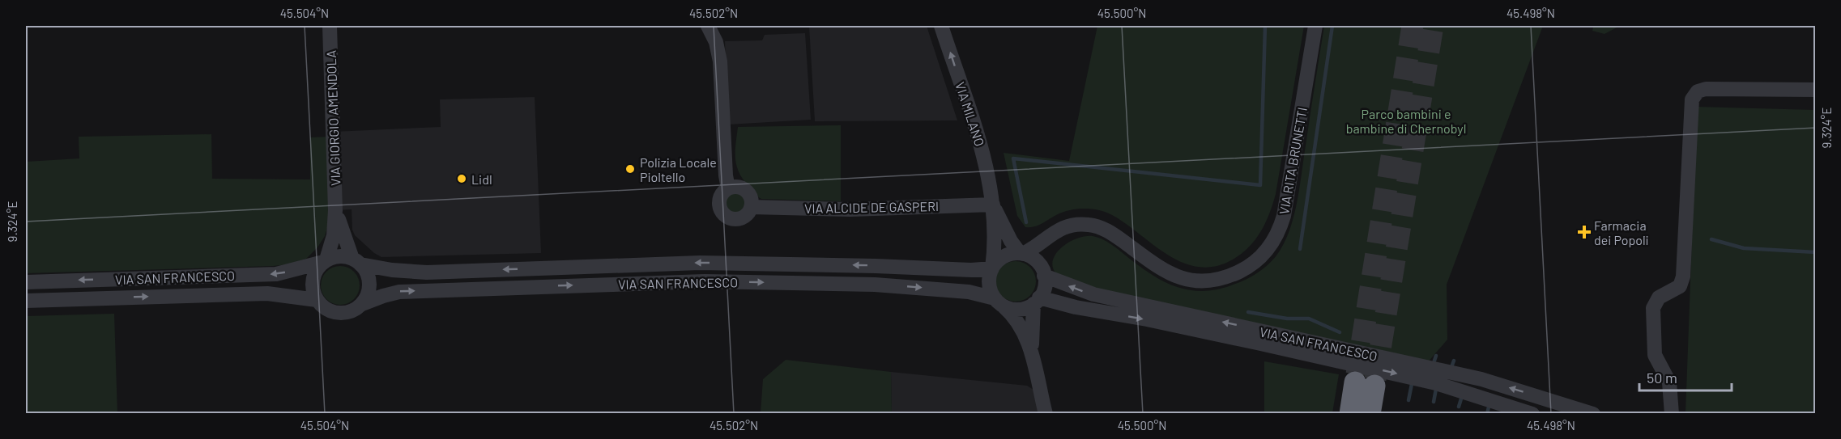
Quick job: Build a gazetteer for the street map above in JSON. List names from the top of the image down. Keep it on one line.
{"streets":{"street":["VIA MILANO","VIA GIORGIO AMENDOLA","VIA RITA BRUNETTI","VIA ALCIDE DE GASPERI","VIA SAN FRANCESCO"]},"crossings":[["VIA MILANO","VIA RITA BRUNETTI"],["VIA MILANO","VIA ALCIDE DE GASPERI"],["VIA MILANO","VIA SAN FRANCESCO"],["VIA GIORGIO AMENDOLA","VIA SAN FRANCESCO"],["VIA RITA BRUNETTI","VIA SAN FRANCESCO"]],"one_way":["VIA MILANO"],"parks":["Parco bambini e bambine di Chernobyl"],"places":{"other":["Polizia Locale Pioltello","Lidl"],"health":["Farmacia dei Popoli"]},"scale_bar":"50 m","coordinates":["45.504°N","45.502°N","45.500°N","45.498°N","9.324°E"]}
